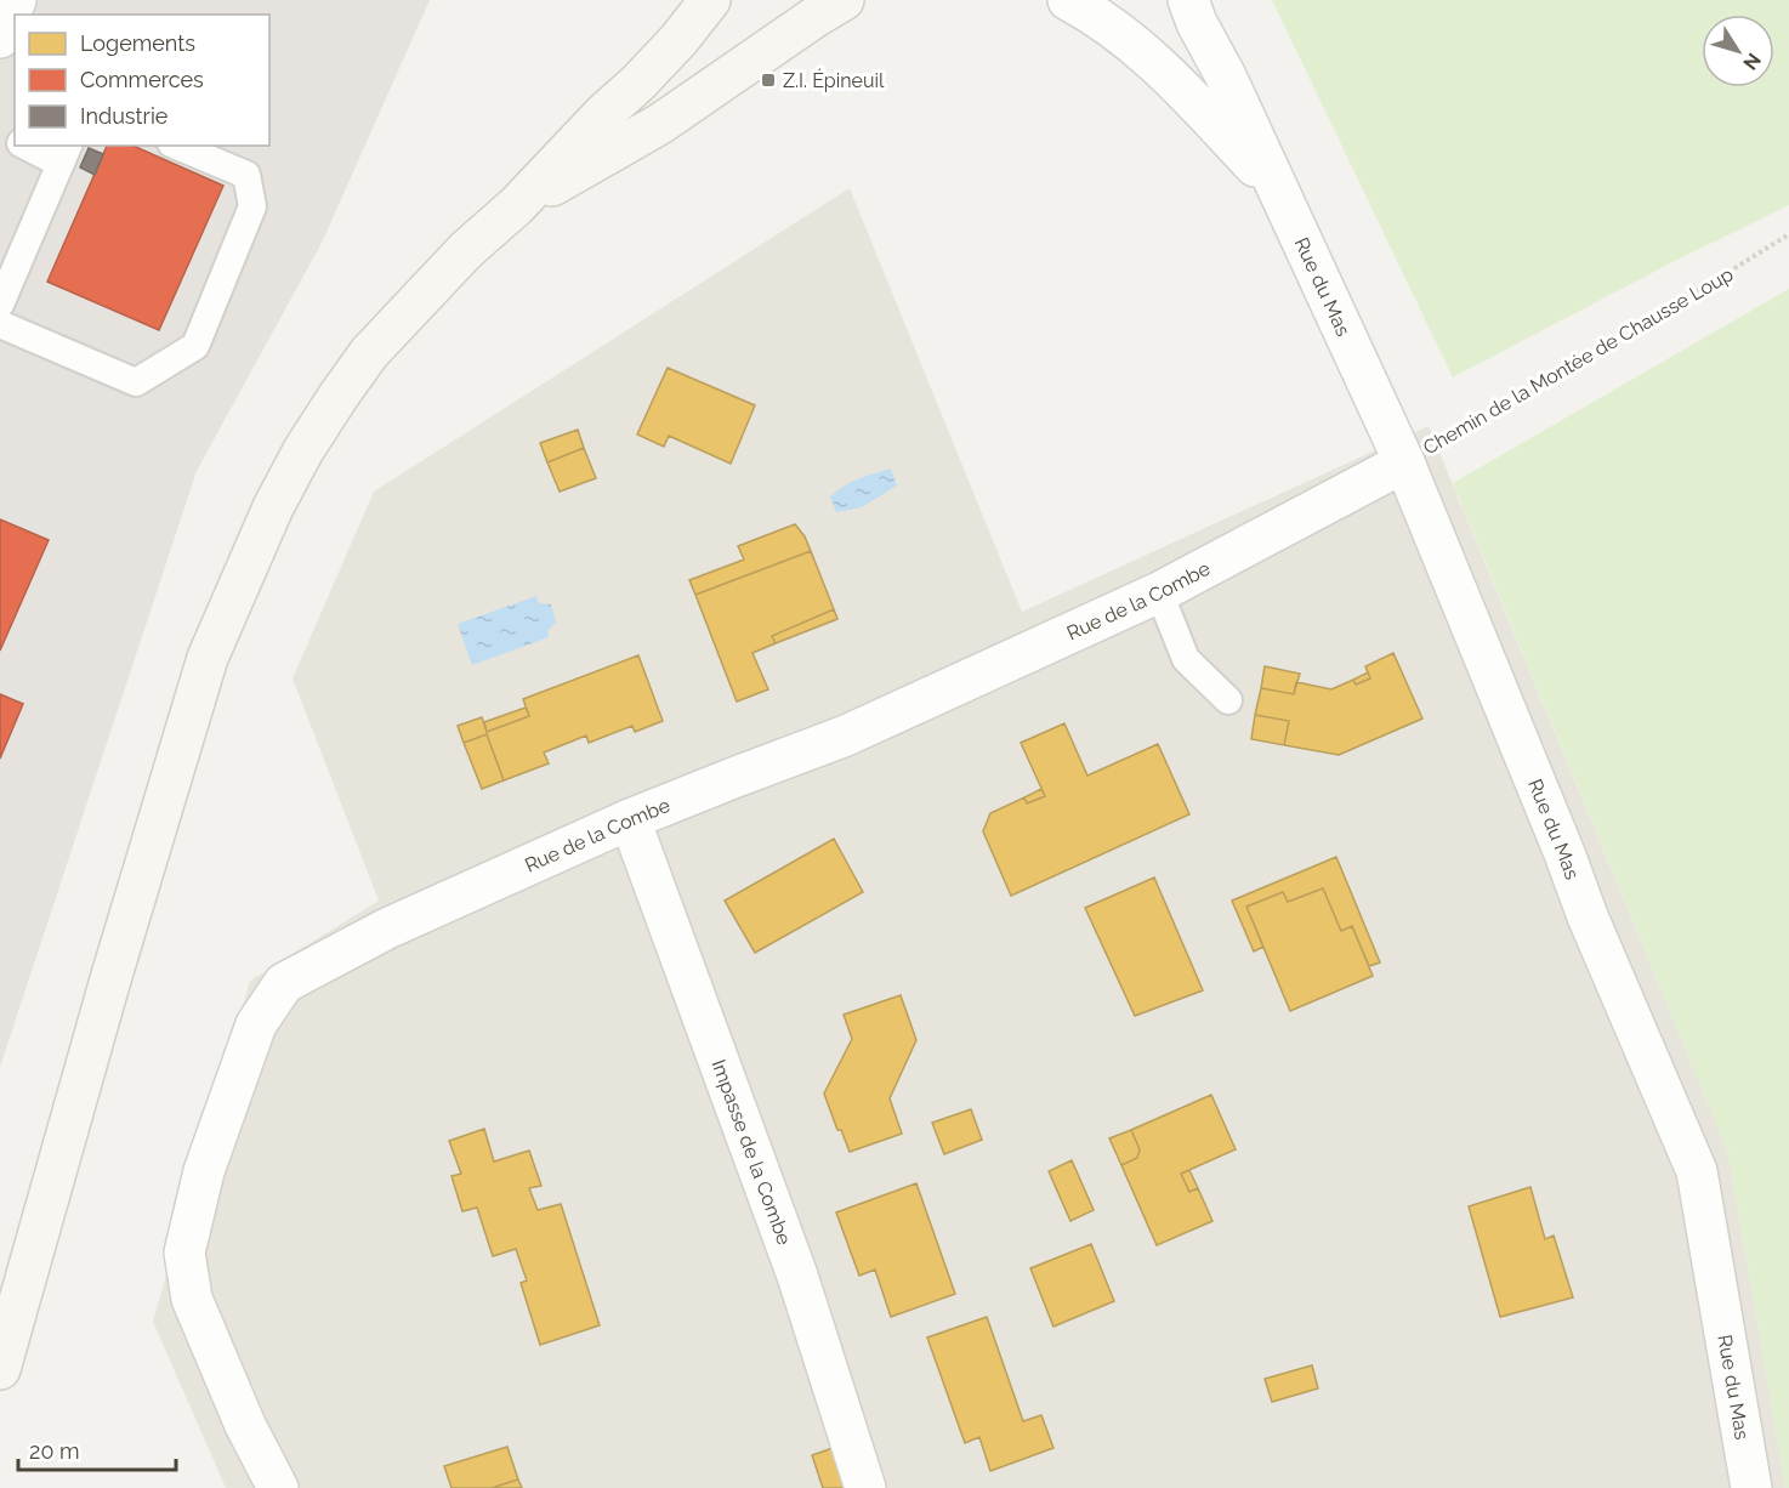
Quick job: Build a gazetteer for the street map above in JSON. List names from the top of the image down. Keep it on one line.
{"streets":{"street":["Rue du Mas","Rue de la Combe","Impasse de la Combe"],"path":["Chemin de la Montée de Chausse Loup"]},"crossings":[["Rue du Mas","Chemin de la Montée de Chausse Loup"],["Rue du Mas","Rue de la Combe"],["Chemin de la Montée de Chausse Loup","Rue de la Combe"],["Rue de la Combe","Impasse de la Combe"]],"places":{"transit":["Z.I. Épineuil"]},"legend":["Logements","Commerces","Industrie"],"scale_bar":"20 m","north":"bottom right"}
